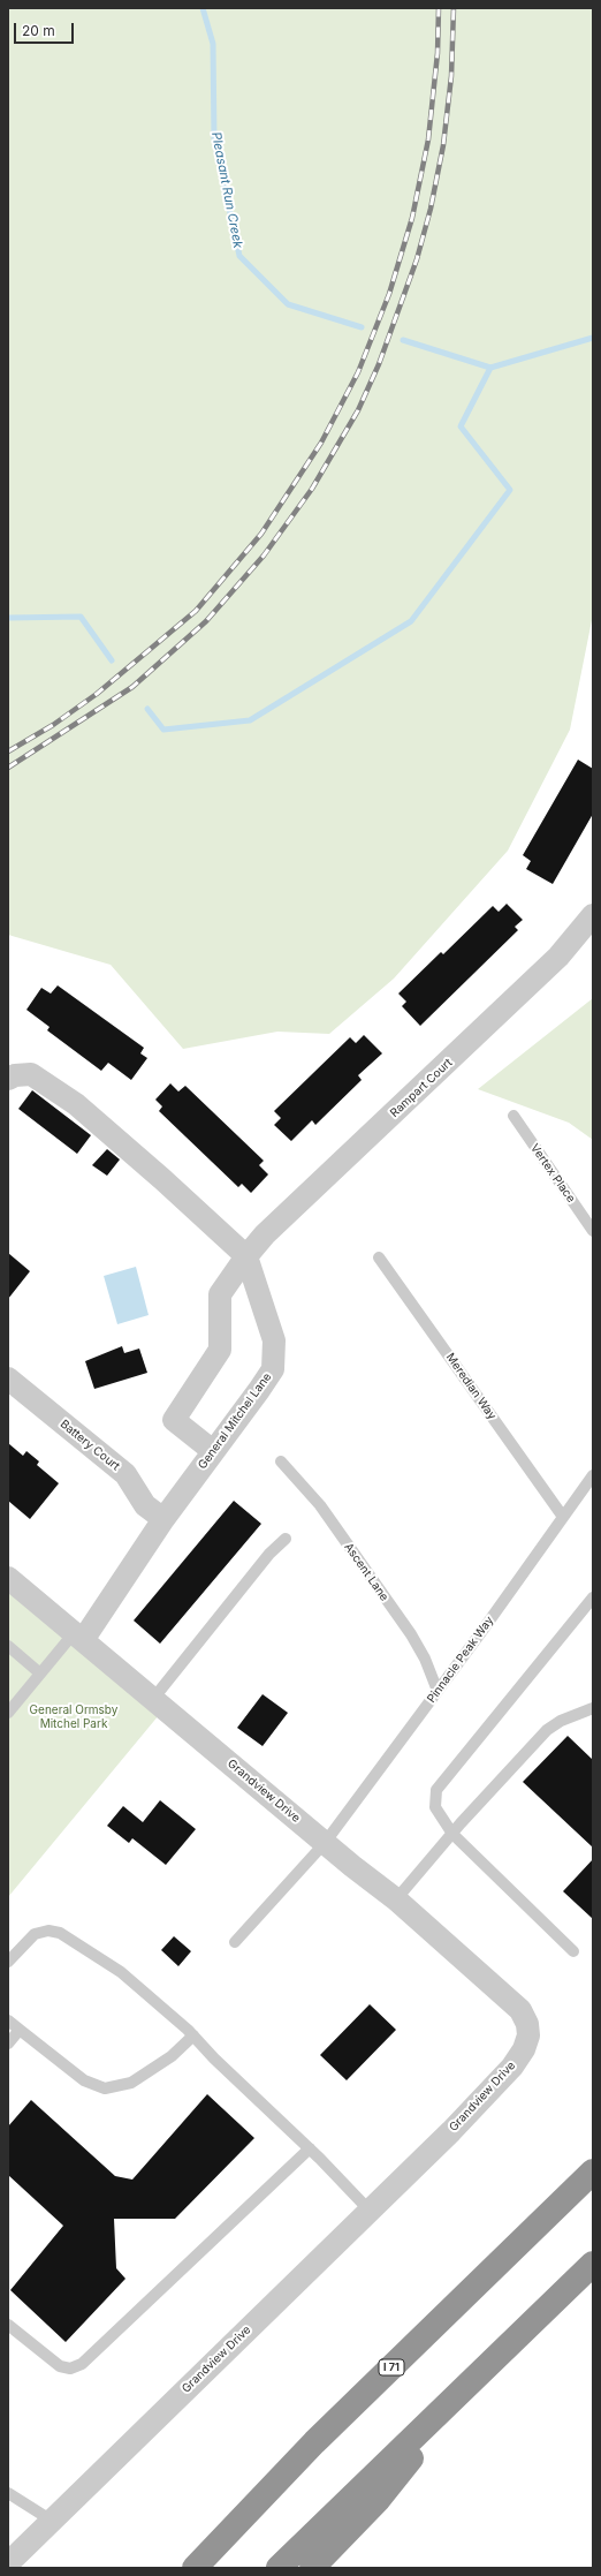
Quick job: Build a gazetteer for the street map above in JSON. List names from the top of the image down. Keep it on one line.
{"streets":{"highway":["I 71"],"street":["Rampart Court","General Mitchel Lane","Battery Court","Grandview Drive"],"lane":["Vertex Place","Meredian Way","Ascent Lane","Pinnacle Peak Way"]},"crossings":[["Rampart Court","General Mitchel Lane"],["Meredian Way","Pinnacle Peak Way"],["General Mitchel Lane","Battery Court"],["General Mitchel Lane","Grandview Drive"],["Ascent Lane","Pinnacle Peak Way"],["Pinnacle Peak Way","Grandview Drive"]],"water":["Pleasant Run Creek"],"parks":["General Ormsby Mitchel Park"],"scale_bar":"20 m"}
